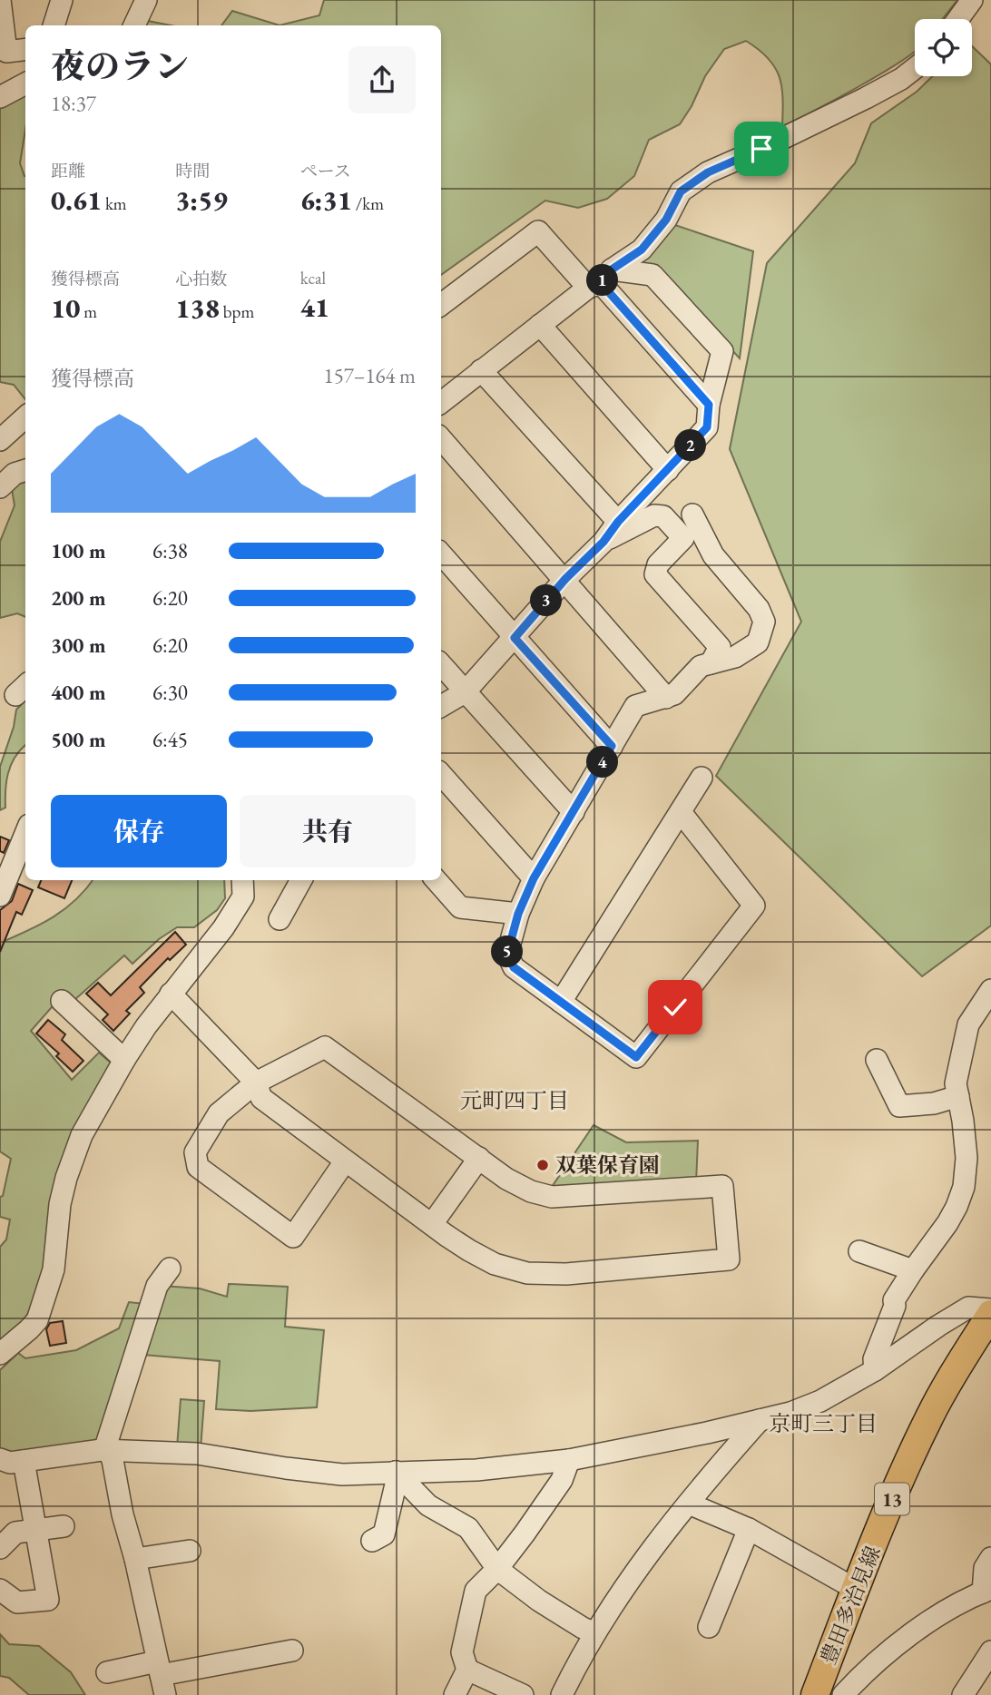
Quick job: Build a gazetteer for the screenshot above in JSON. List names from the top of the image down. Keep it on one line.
{"streets":{"main road":["13","豊田多治見線"]},"districts":["元町四丁目","京町三丁目"],"places":["双葉保育園"],"page":{"heading":["夜のラン","18:37"],"stats":[["距離","0.61 km"],["時間","3:59"],["ペース","6:31 /km"],["獲得標高","10 m"],["心拍数","138 bpm"],["kcal","41"]],"pins":["1","2","3","4","5"],"chart":["獲得標高","157–164 m"],"list":[{"name":"100 m","note":"6:38"},{"name":"200 m","note":"6:20"},{"name":"300 m","note":"6:20"},{"name":"400 m","note":"6:30"},{"name":"500 m","note":"6:45"}],"buttons":["保存","共有"]}}
